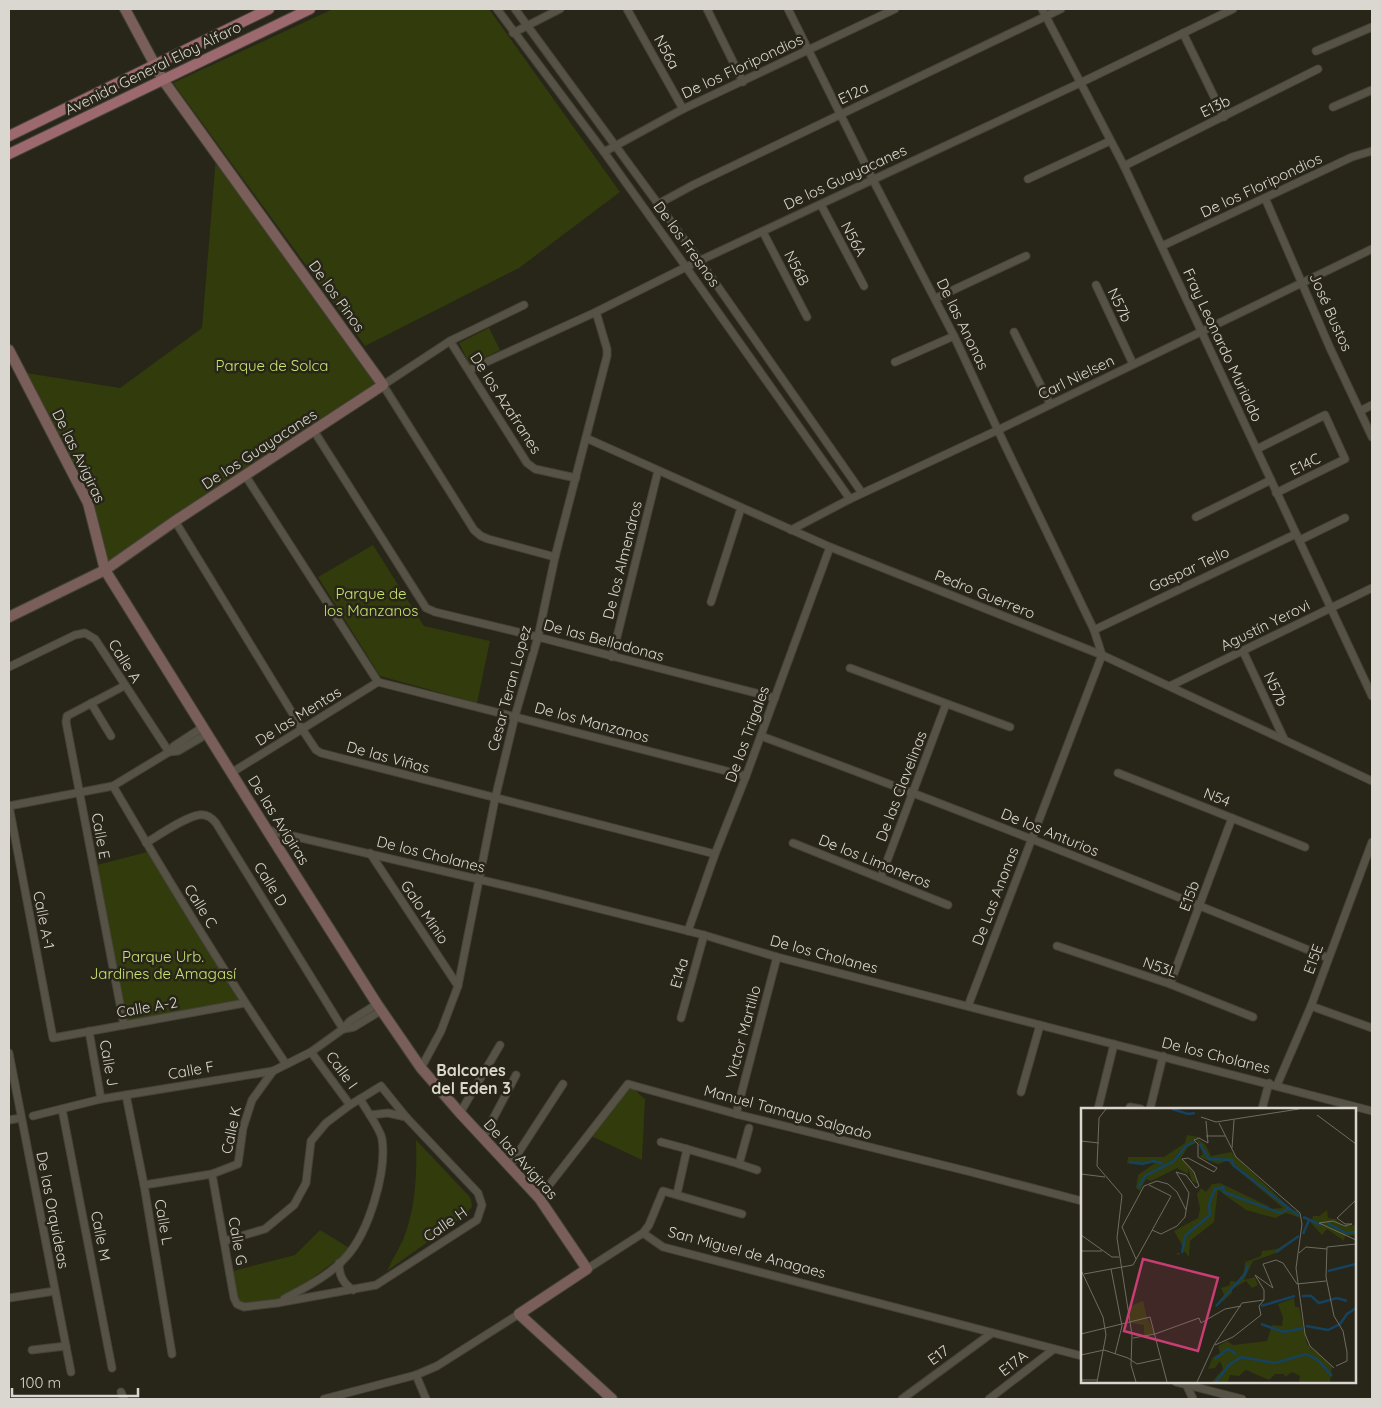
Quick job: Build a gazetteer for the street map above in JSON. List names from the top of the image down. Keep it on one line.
{"streets":{"main road":["Avenida General Eloy Alfaro"],"street":["N56a","De los Floripondios","E12a","E13b","De los Guayacanes","N56A","De los Fresnos","N56B","De los Pinos","N57b","José Bustos","De las Anonas","Fray Leonardo Murialdo","Carl Nielsen","De los Azafranes","De las Avigiras","E14C","De los Almendros","Gaspar Tello","Pedro Guerrero","Agustín Yerovi","De las Belladonas","Calle A","Cesar Teran Lopez","De las Mentas","De los Manzanos","De los Trigales","De las Viñas","De las Clavelinas","N54","De los Anturios","Calle E","De los Cholanes","De los Limoneros","Calle D","De Las Anonas","E15b","Calle C","Galo Minio","Calle A-1","E15E","N53L","E14a","Calle A-2","Victor Martillo","Calle J","Calle F","Calle I","Manuel Tamayo Salgado","Calle K","De las Orquideas","Calle L","Calle H","Calle M","Calle G","San Miguel de Anagaes","E17","E17A"]},"crossings":[["N56a","De los Floripondios"],["De los Floripondios","De los Fresnos"],["De los Floripondios","José Bustos"],["De los Floripondios","De las Anonas"],["De los Floripondios","Fray Leonardo Murialdo"],["Avenida General Eloy Alfaro","De los Pinos"],["E12a","De los Fresnos"],["E12a","De las Anonas"],["E12a","Fray Leonardo Murialdo"],["E13b","Fray Leonardo Murialdo"],["De los Guayacanes","N56A"],["De los Guayacanes","De los Fresnos"],["De los Guayacanes","N56B"],["De los Guayacanes","De los Pinos"],["De los Guayacanes","De las Anonas"],["De los Guayacanes","Fray Leonardo Murialdo"],["De los Guayacanes","De los Azafranes"],["De los Guayacanes","De las Avigiras"],["De los Guayacanes","De las Belladonas"],["De los Guayacanes","Cesar Teran Lopez"],["De los Guayacanes","De las Viñas"],["De los Fresnos","Carl Nielsen"],["De los Pinos","Cesar Teran Lopez"],["N57b","Carl Nielsen"],["N57b","Pedro Guerrero"],["N57b","Agustín Yerovi"],["José Bustos","Carl Nielsen"],["De las Anonas","Carl Nielsen"],["De las Anonas","Gaspar Tello"],["De las Anonas","Pedro Guerrero"],["De las Anonas","De Las Anonas"],["Fray Leonardo Murialdo","Carl Nielsen"],["Fray Leonardo Murialdo","E14C"],["Fray Leonardo Murialdo","Gaspar Tello"],["Fray Leonardo Murialdo","Agustín Yerovi"],["Carl Nielsen","Pedro Guerrero"],["De los Azafranes","Cesar Teran Lopez"],["De las Avigiras","Cesar Teran Lopez"],["De las Avigiras","De las Mentas"],["De las Avigiras","De los Cholanes"],["De las Avigiras","Calle F"],["De las Avigiras","Manuel Tamayo Salgado"],["De los Almendros","Pedro Guerrero"],["De los Almendros","De las Belladonas"],["Pedro Guerrero","Agustín Yerovi"],["Pedro Guerrero","Cesar Teran Lopez"],["Pedro Guerrero","De los Trigales"],["Pedro Guerrero","De Las Anonas"],["De las Belladonas","Cesar Teran Lopez"],["De las Belladonas","De los Trigales"],["Calle A","Calle E"],["Cesar Teran Lopez","De los Manzanos"],["Cesar Teran Lopez","De las Viñas"],["Cesar Teran Lopez","De los Cholanes"],["Cesar Teran Lopez","Galo Minio"],["De las Mentas","De los Manzanos"],["De las Mentas","De las Viñas"],["De los Manzanos","De los Trigales"],["De los Trigales","De las Viñas"],["De los Trigales","De los Anturios"],["De los Trigales","De los Cholanes"],["De las Clavelinas","De los Anturios"],["De las Clavelinas","De los Limoneros"],["N54","E15b"],["De los Anturios","De Las Anonas"],["De los Anturios","E15b"],["De los Anturios","E15E"],["Calle E","Calle A-2"],["De los Cholanes","De Las Anonas"],["De los Cholanes","Galo Minio"],["De los Cholanes","E15E"],["De los Cholanes","E14a"],["De los Cholanes","Victor Martillo"],["Calle D","Calle C"],["Calle D","Calle F"],["E15b","N53L"],["Calle C","Calle A-2"],["Calle C","Calle F"],["Calle A-1","Calle A-2"],["Calle A-2","Calle J"],["Victor Martillo","Manuel Tamayo Salgado"],["Calle J","Calle F"],["Calle F","Calle I"],["Calle F","Calle K"],["Calle F","Calle L"],["Calle F","Calle M"],["Calle K","Calle L"],["Calle K","Calle G"],["Calle H","Calle G"],["San Miguel de Anagaes","E17"],["San Miguel de Anagaes","E17A"]],"districts":["Balcones del Eden 3"],"parks":["Parque de Solca","Parque de los Manzanos","Parque Urb. Jardines de Amagasí"],"scale_bar":"100 m"}
